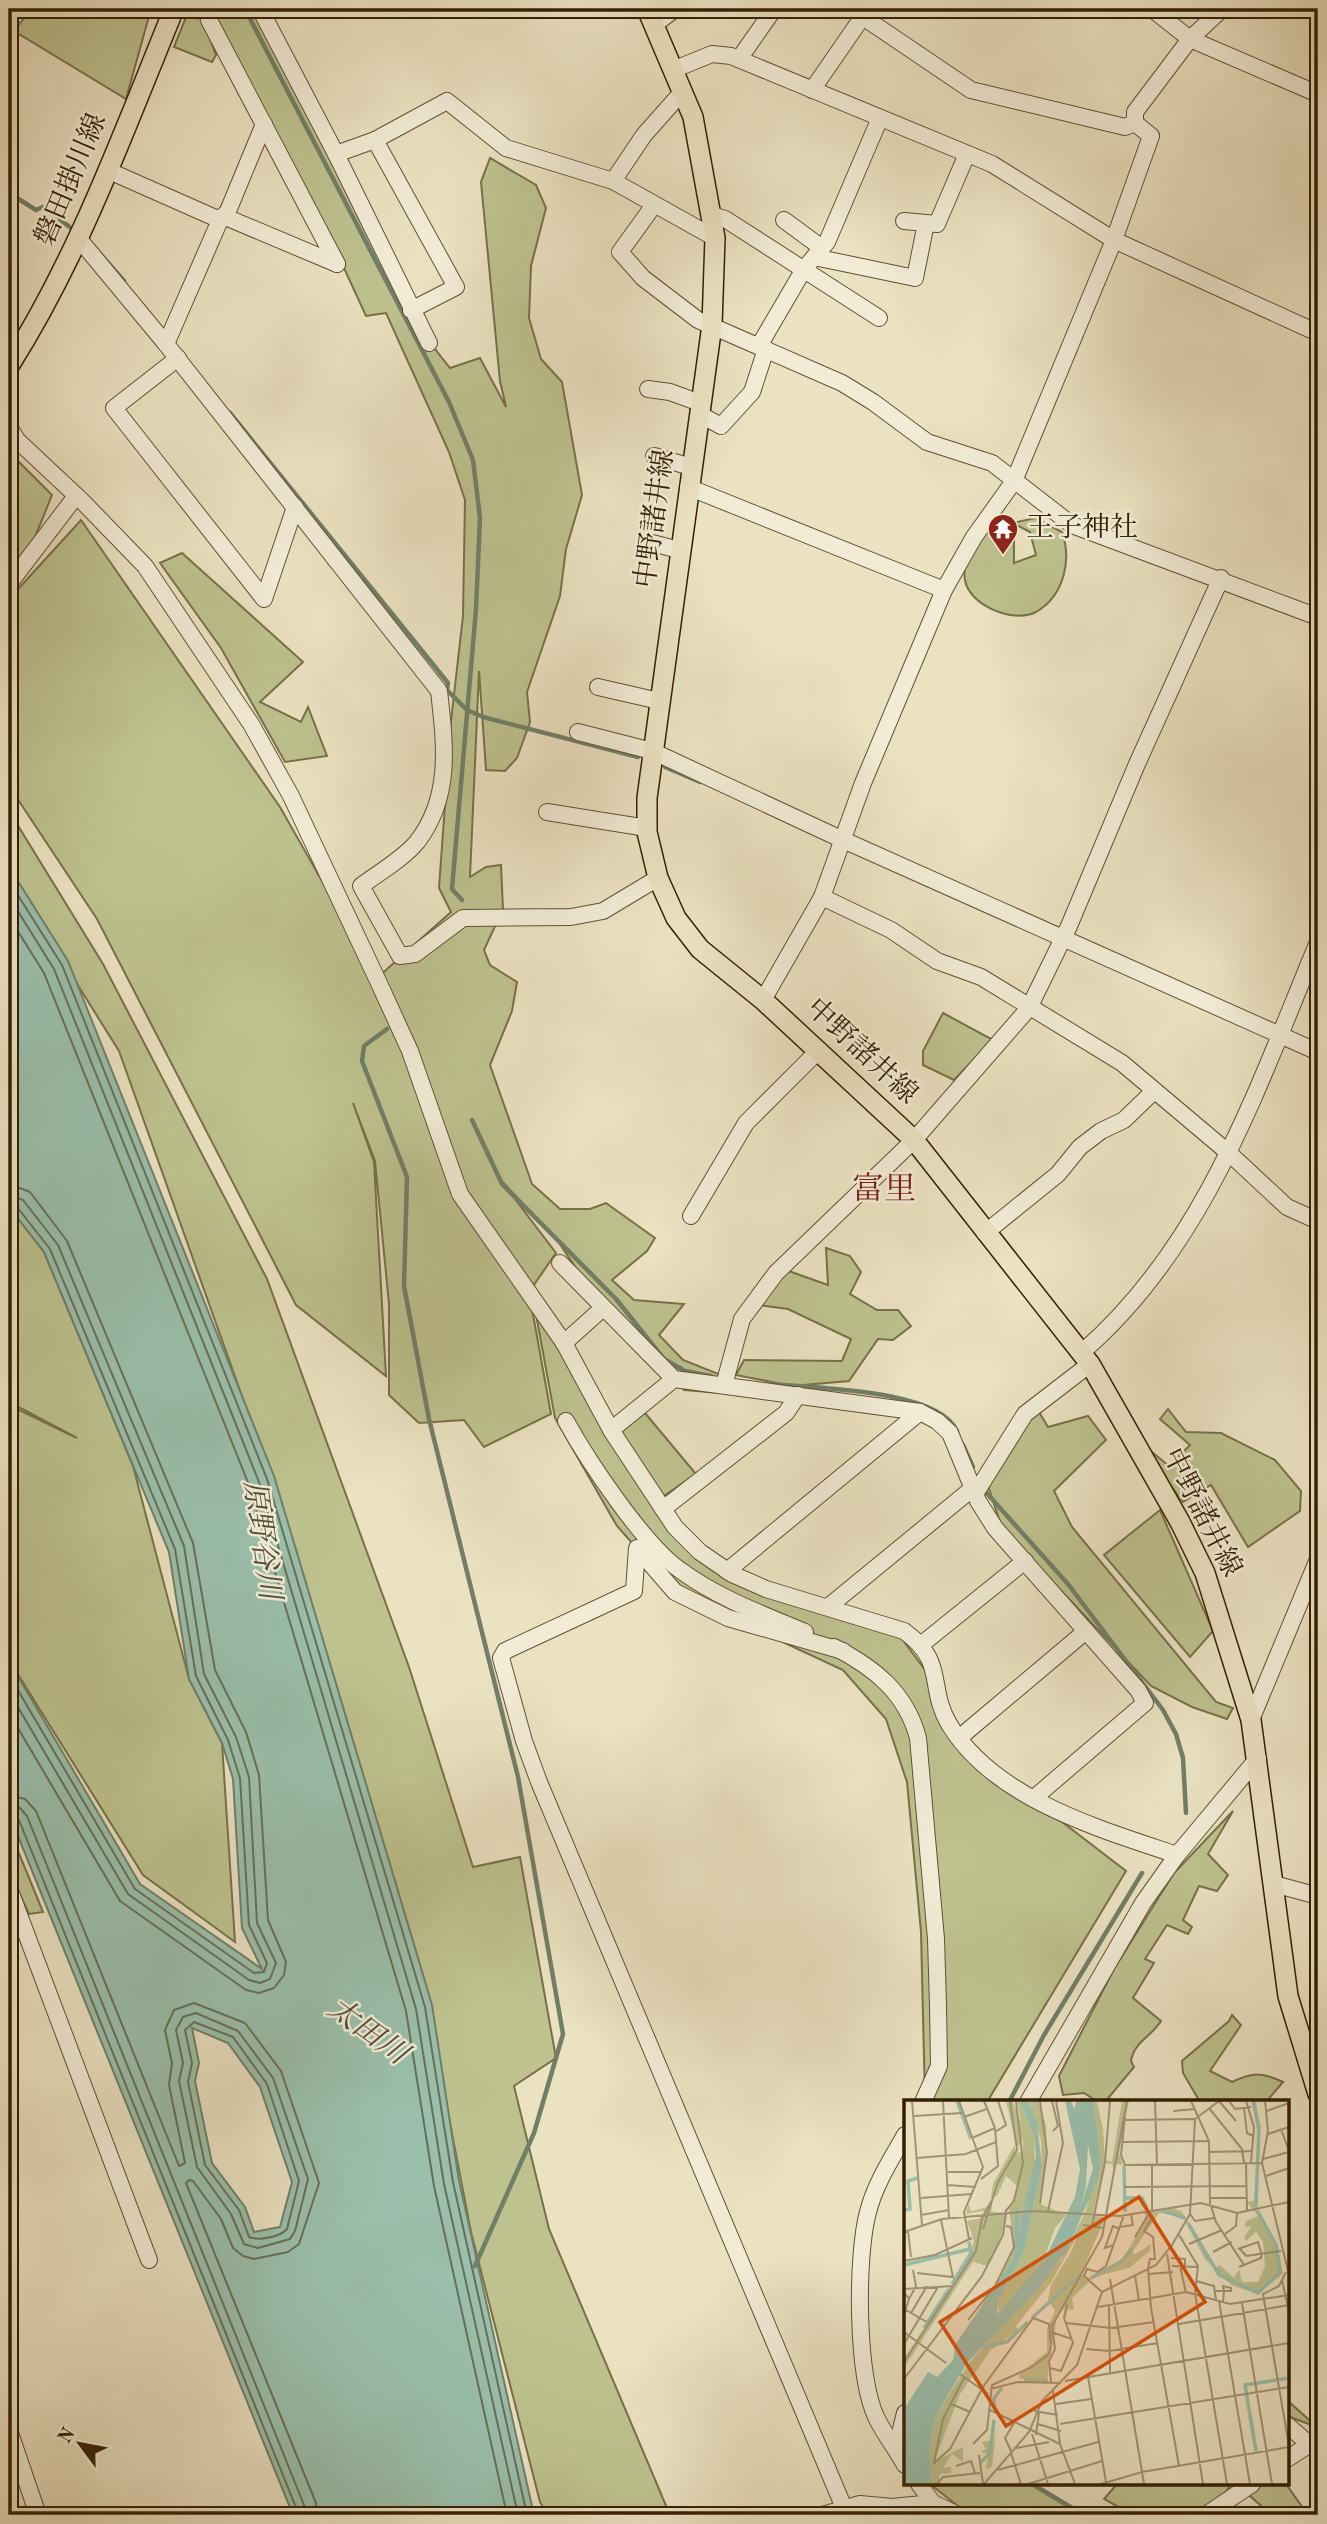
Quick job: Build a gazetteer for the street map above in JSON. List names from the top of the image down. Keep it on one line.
{"streets":{"main road":["磐田掛川線","中野諸井線"]},"districts":["富里"],"water":["原野谷川","太田川"],"places":{"temple":["王子神社"]},"north":"top left"}
